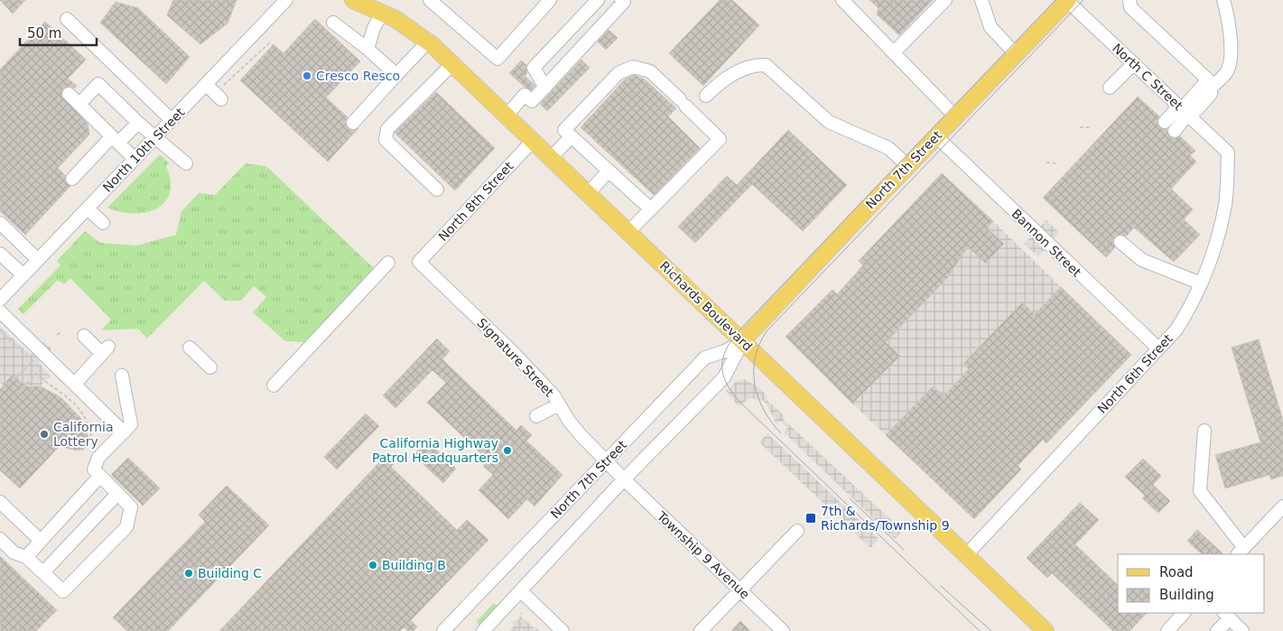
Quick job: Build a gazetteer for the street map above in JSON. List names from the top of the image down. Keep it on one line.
{"streets":{"main road":["North 7th Street","Richards Boulevard"],"street":["North C Street","North 10th Street","North 8th Street","Bannon Street","Signature Street","North 6th Street","Township 9 Avenue"]},"crossings":[["North C Street","North 7th Street"],["North C Street","North 6th Street"],["North 7th Street","Bannon Street"],["North 7th Street","Richards Boulevard"],["North 7th Street","Signature Street"],["North 7th Street","Township 9 Avenue"],["North 8th Street","Richards Boulevard"],["North 8th Street","Signature Street"],["Bannon Street","North 6th Street"],["Richards Boulevard","North 6th Street"],["Signature Street","Township 9 Avenue"]],"places":{"other":["Cresco Resco","California Lottery","California Highway Patrol Headquarters","Building B","Building C"],"transit":["7th & Richards/Township 9"]},"legend":["Road","Building"],"scale_bar":"50 m"}
